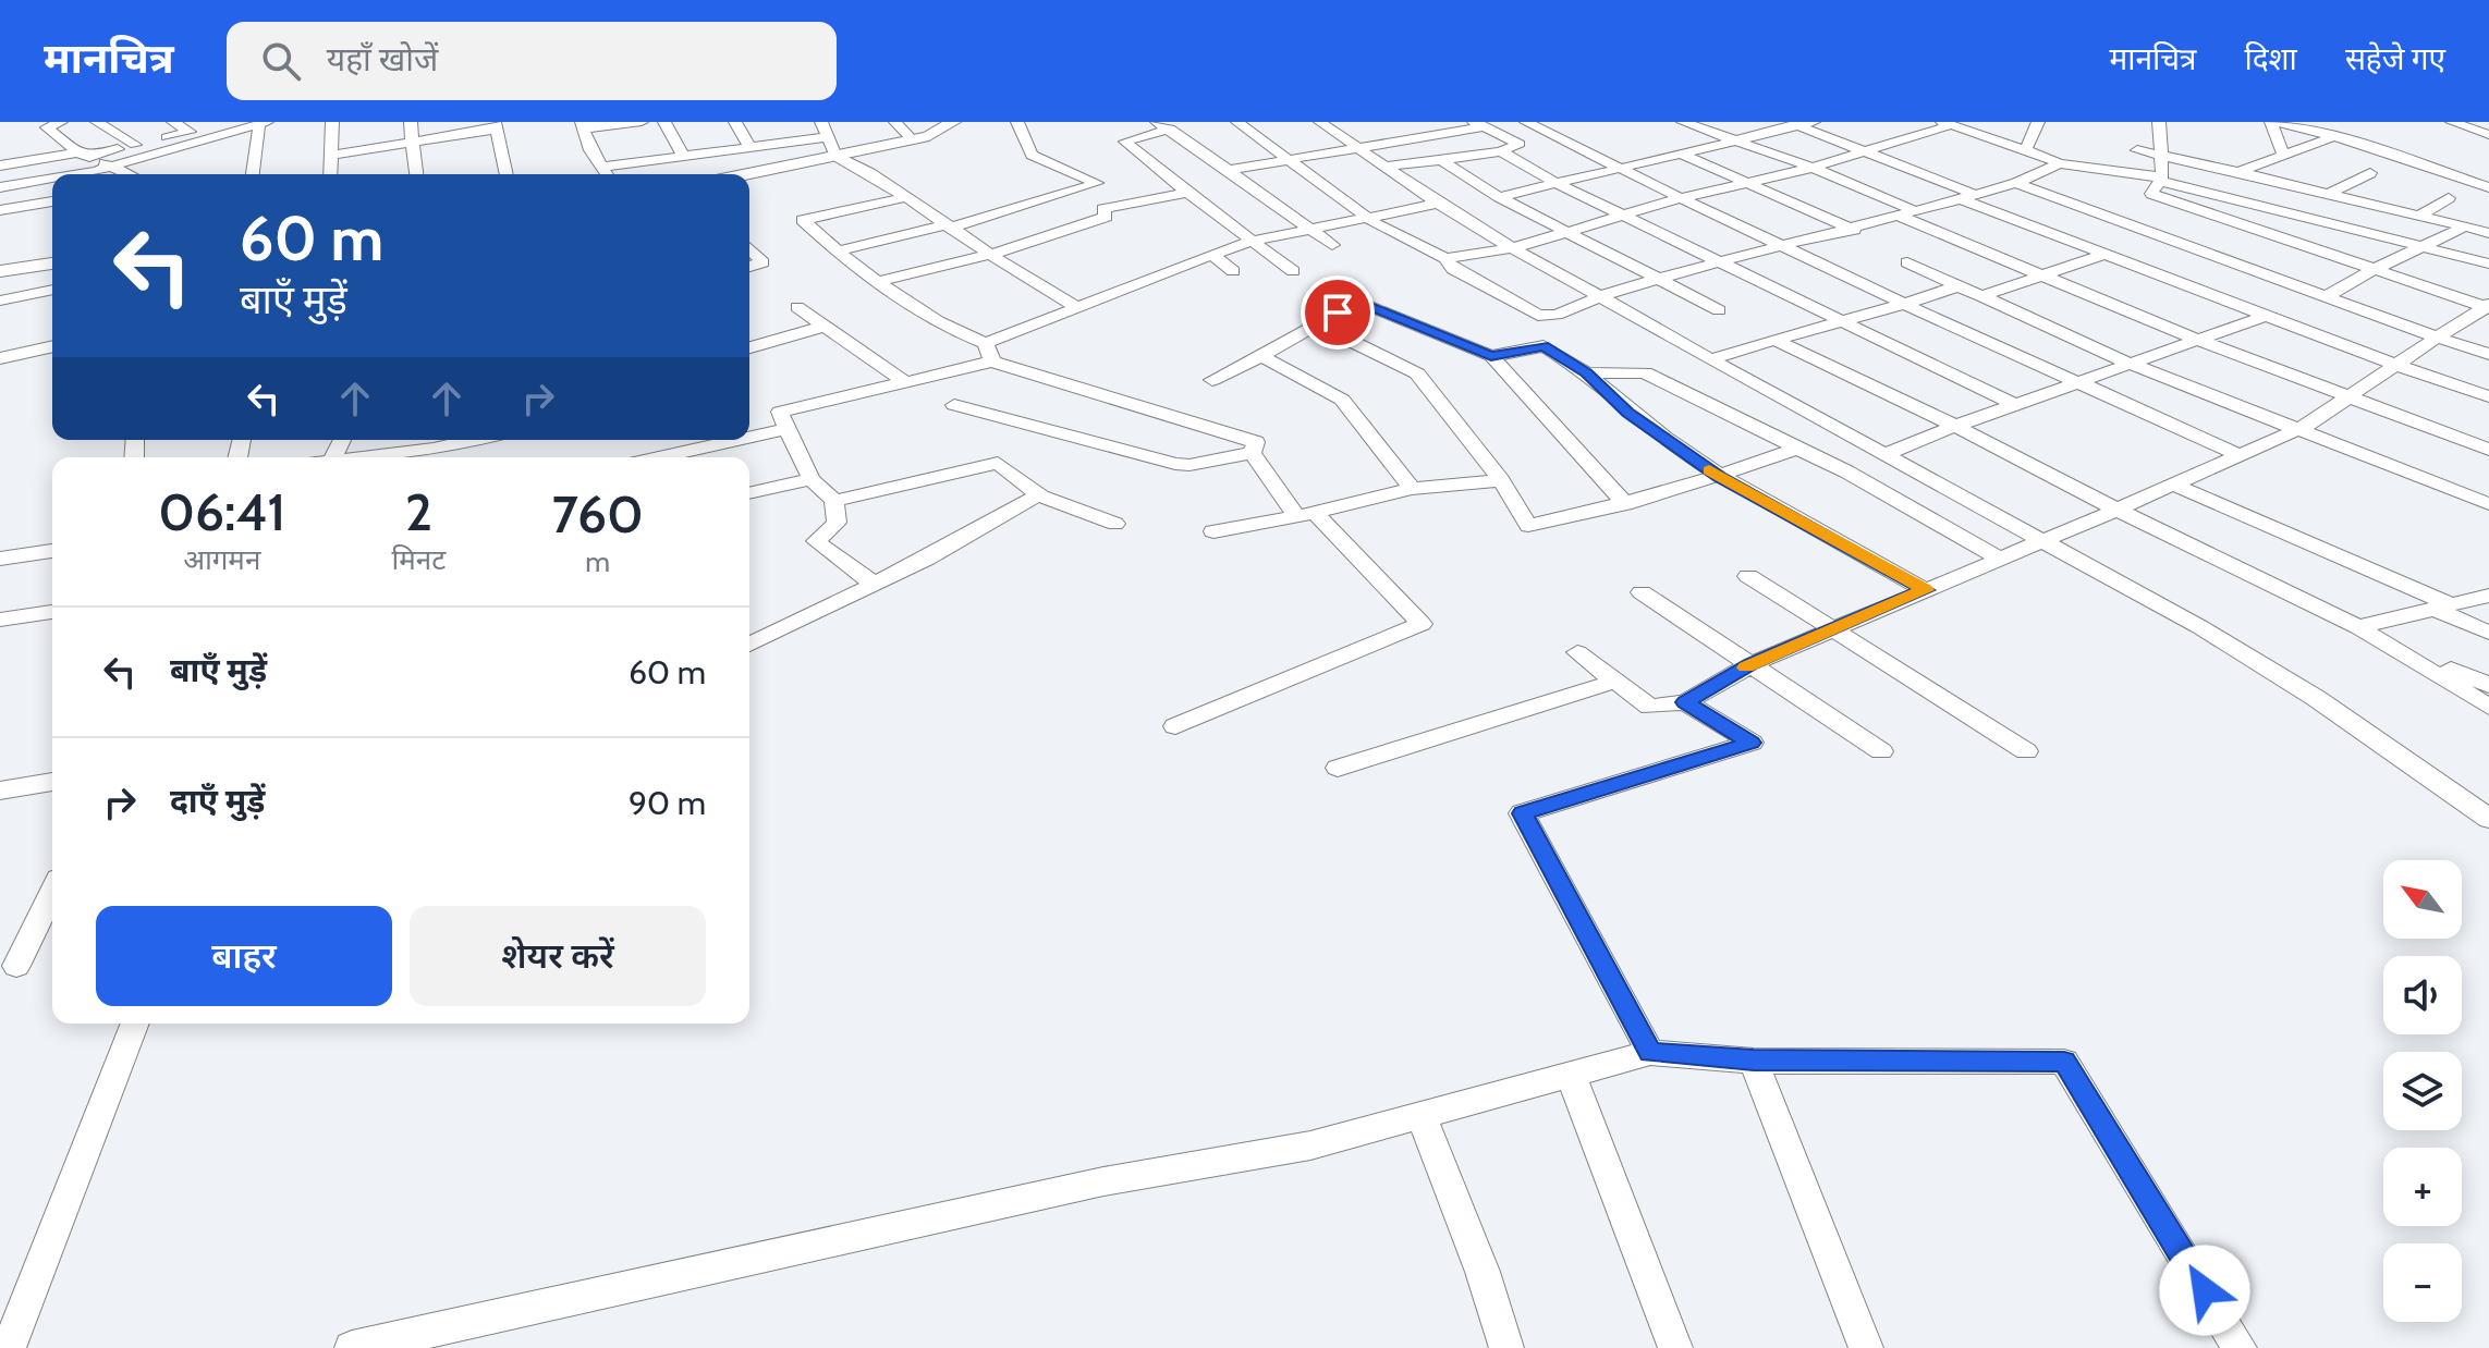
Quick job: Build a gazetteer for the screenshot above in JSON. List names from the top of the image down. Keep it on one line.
{"north":"top left","page":{"header":"मानचित्र","search":"यहाँ खोजें","nav":["मानचित्र","दिशा","सहेजे गए"],"turn":["60 m","बाएँ मुड़ें"],"eta":["06:41","आगमन","2","मिनट","760","m"],"list":[{"name":"बाएँ मुड़ें","value":"60 m"},{"name":"दाएँ मुड़ें","value":"90 m"}],"map_buttons":["+","−"],"buttons":["बाहर","शेयर करें"]}}
